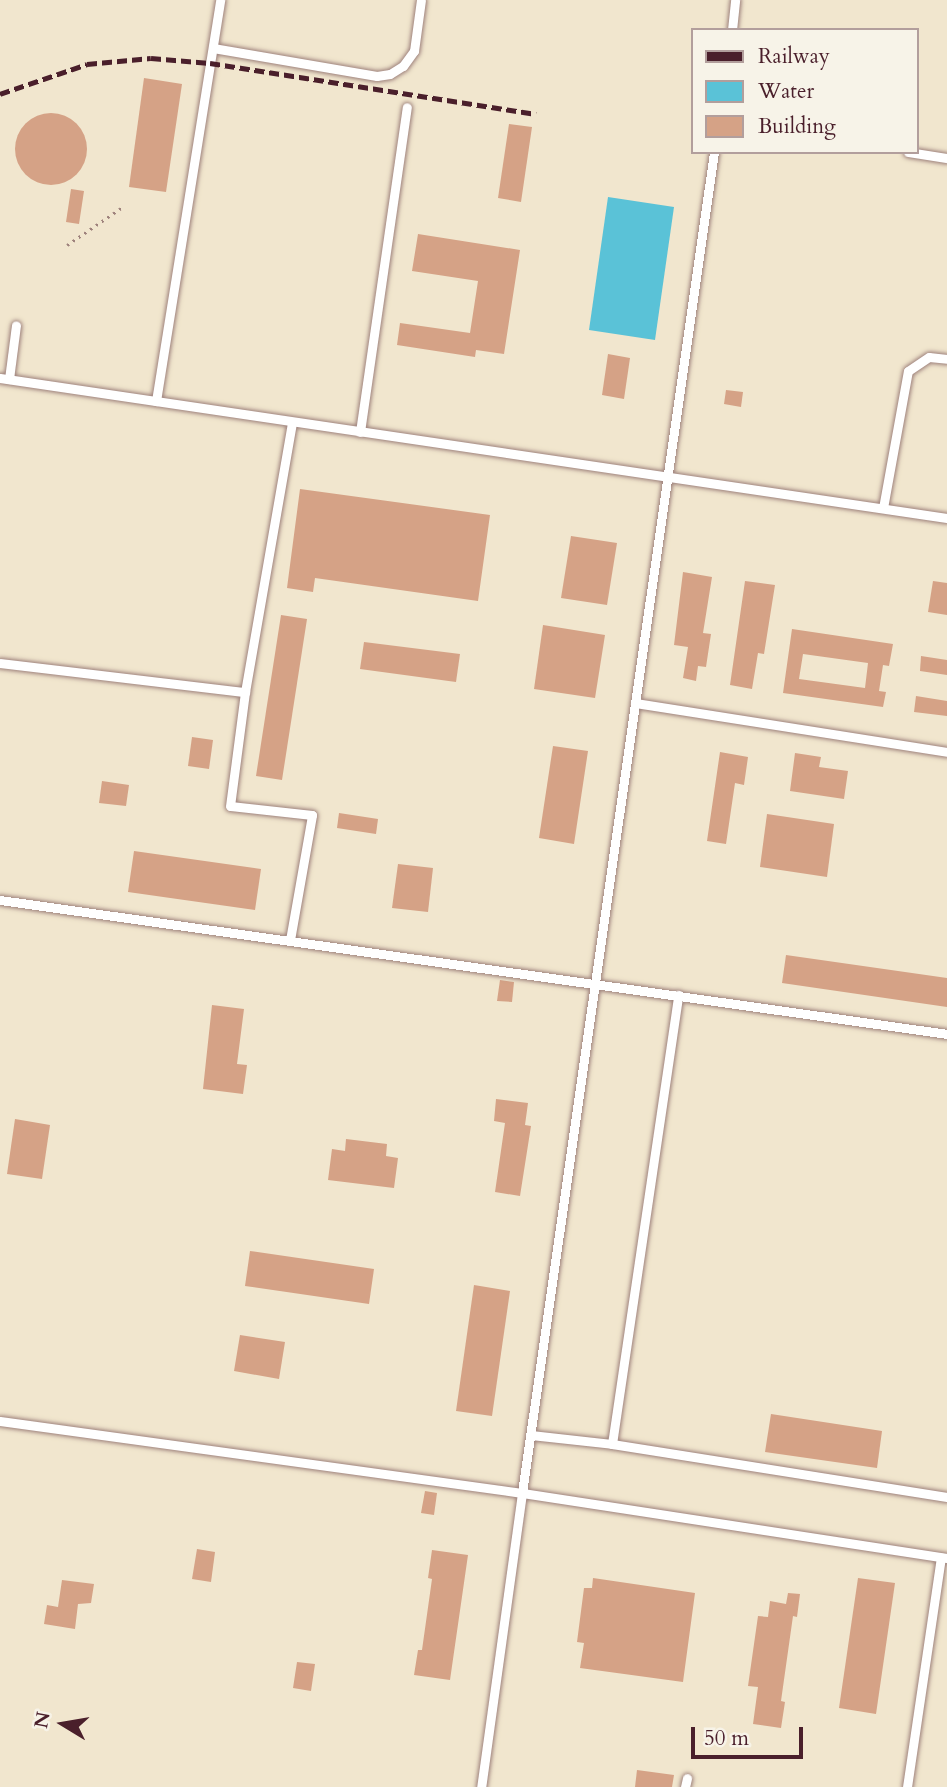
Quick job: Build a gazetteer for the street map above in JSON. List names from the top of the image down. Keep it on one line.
{"legend":["Railway","Water","Building"],"scale_bar":"50 m","north":"left"}
